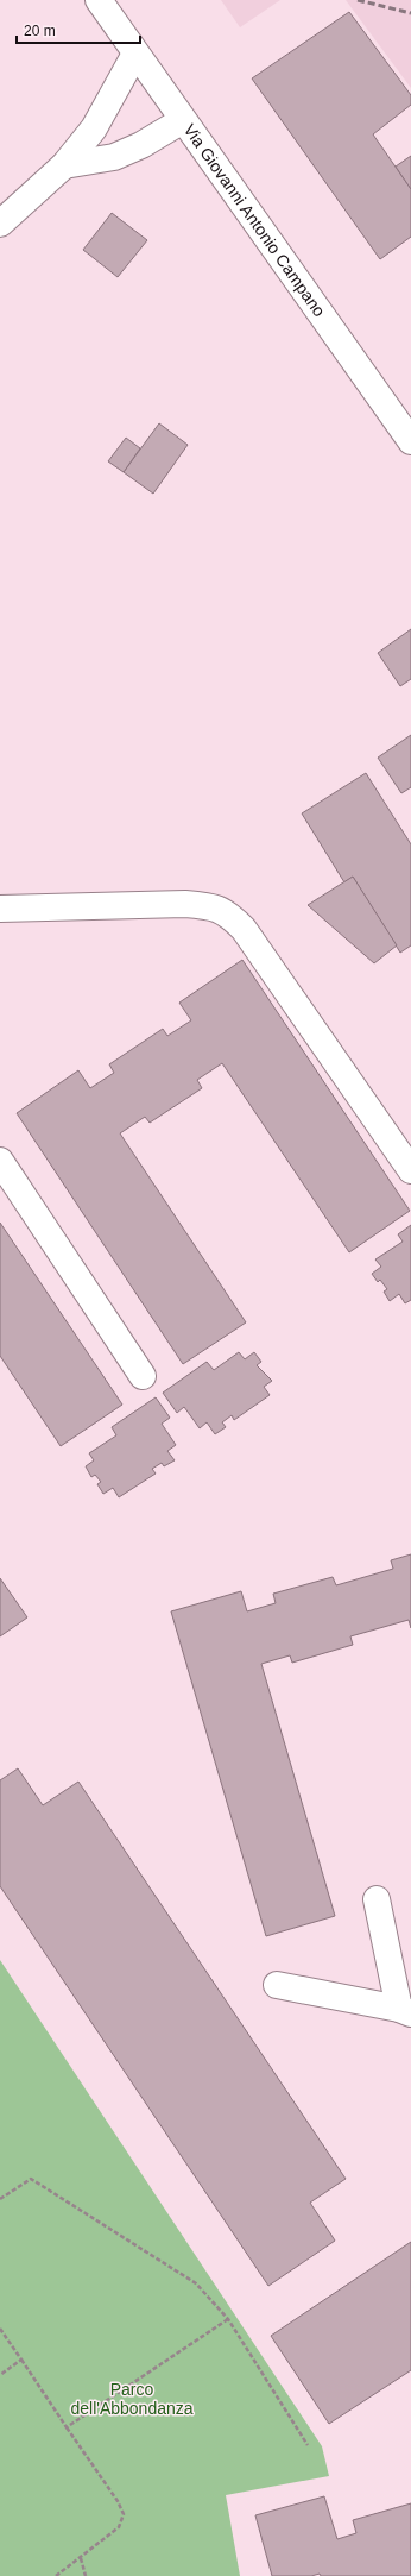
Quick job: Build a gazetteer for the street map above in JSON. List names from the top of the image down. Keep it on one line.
{"streets":{"main road":["Via Giovanni Antonio Campano"]},"parks":["Parco dell'Abbondanza"],"scale_bar":"20 m"}
